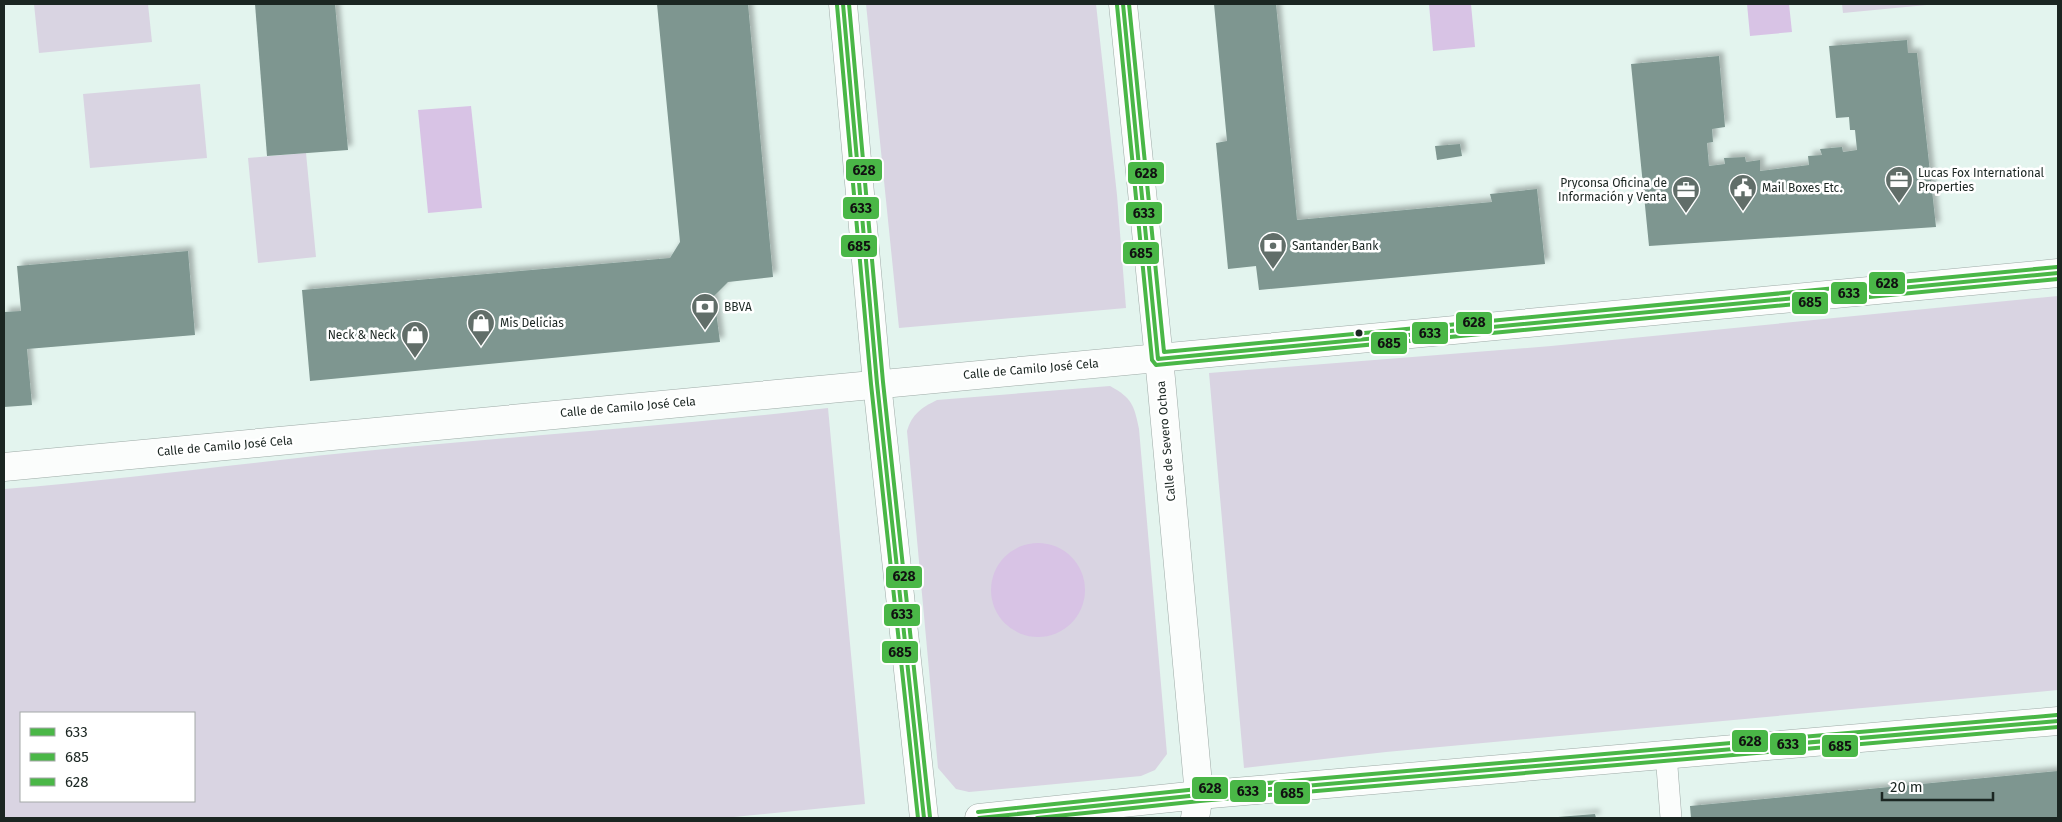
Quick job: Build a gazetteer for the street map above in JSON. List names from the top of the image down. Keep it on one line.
{"streets":{"street":["Calle de Camilo José Cela","Calle de Severo Ochoa"]},"crossings":[["Calle de Camilo José Cela","Calle de Severo Ochoa"]],"places":{"office":["Lucas Fox International Properties","Pryconsa Oficina de Información y Venta"],"public building":["Mail Boxes Etc."],"bank":["Santander Bank","BBVA"],"shop":["Mis Delicias","Neck & Neck"]},"lines":["transit line 633","transit line 628","transit line 685"],"legend":["633","685","628"],"scale_bar":"20 m"}
